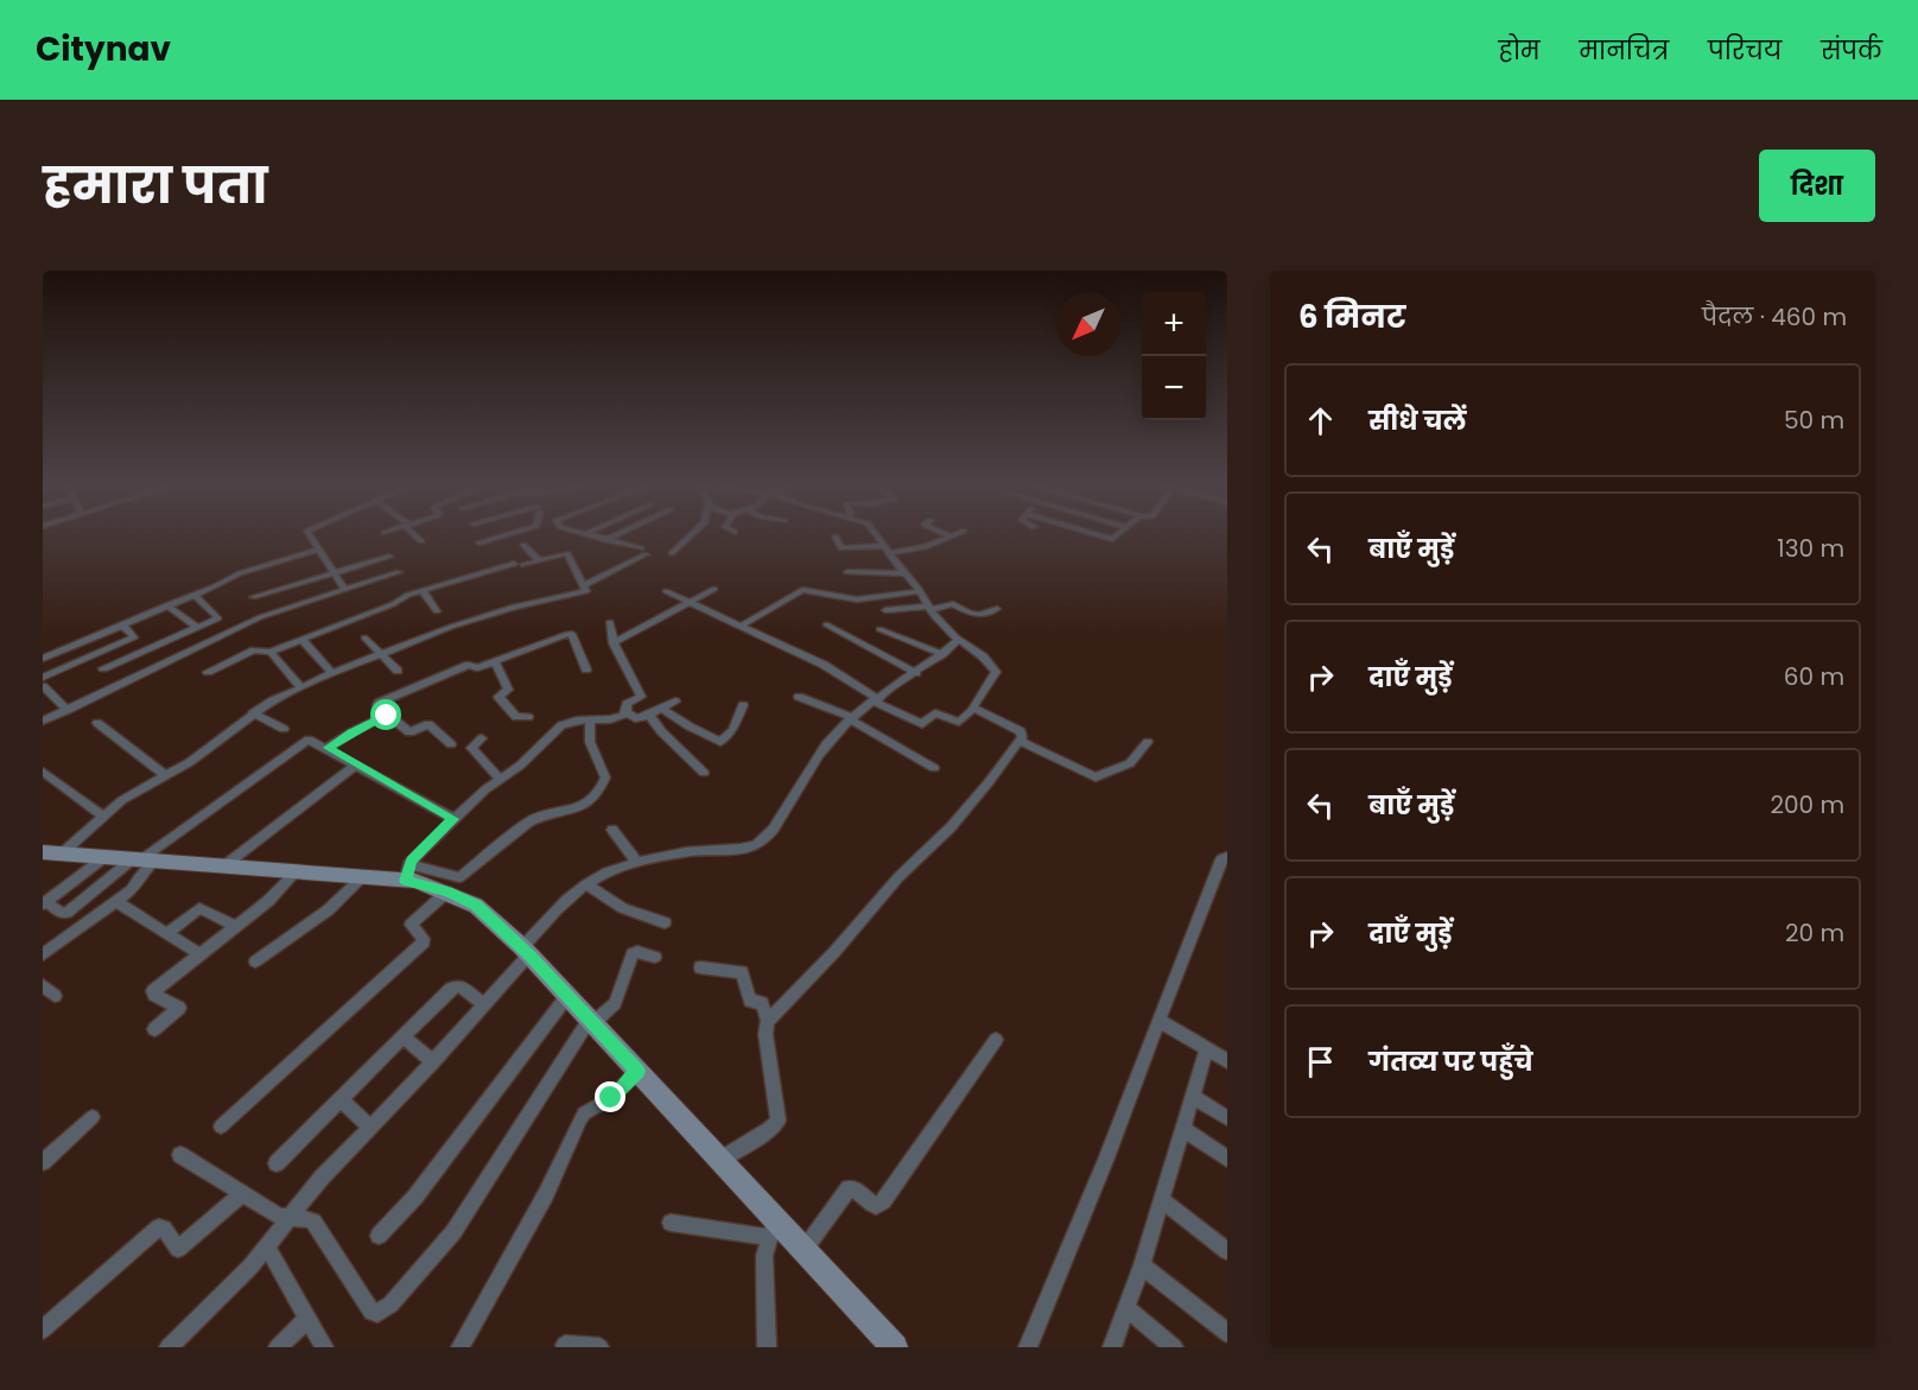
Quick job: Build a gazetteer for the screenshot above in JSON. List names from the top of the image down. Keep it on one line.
{"north":"bottom left","page":{"header":"Citynav","nav":["होम","मानचित्र","परिचय","संपर्क"],"title":"हमारा पता","buttons":"दिशा","heading":["6 मिनट","पैदल · 460 m"],"map_buttons":["+","−"],"list":[["सीधे चलें","50 m"],["बाएँ मुड़ें","130 m"],["दाएँ मुड़ें","60 m"],["बाएँ मुड़ें","200 m"],["दाएँ मुड़ें","20 m"],"गंतव्य पर पहुँचे"]}}
